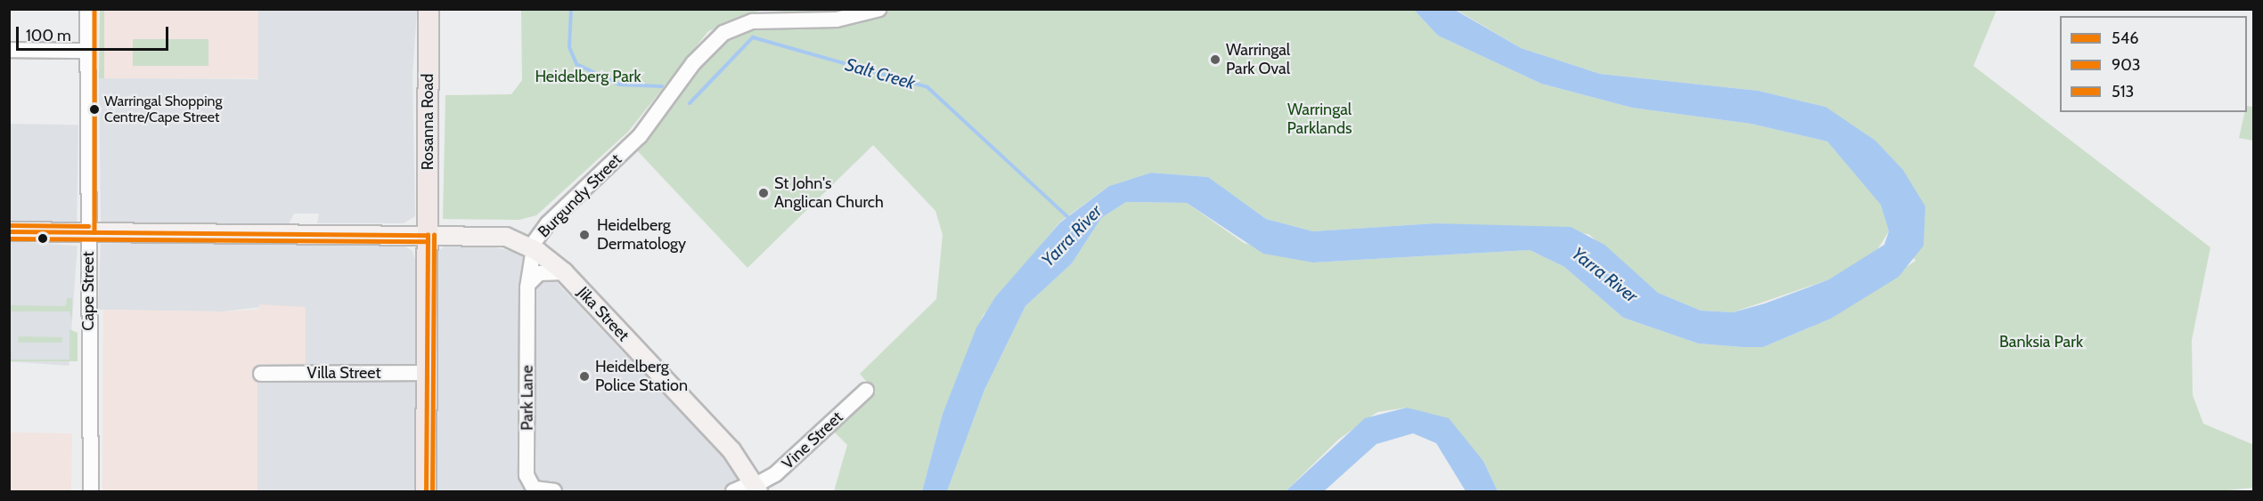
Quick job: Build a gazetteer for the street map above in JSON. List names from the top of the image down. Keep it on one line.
{"streets":{"highway":["Rosanna Road"],"main road":["Burgundy Street","Jika Street"],"street":["Cape Street","Villa Street","Park Lane","Vine Street"]},"crossings":[["Rosanna Road","Burgundy Street"],["Rosanna Road","Villa Street"],["Burgundy Street","Cape Street"],["Burgundy Street","Jika Street"],["Burgundy Street","Park Lane"],["Jika Street","Park Lane"],["Jika Street","Vine Street"]],"water":["Salt Creek","Yarra River"],"parks":["Heidelberg Park","Warringal Parklands","Banksia Park"],"places":["Warringal Park Oval","Warringal Shopping Centre/Cape Street","St John's Anglican Church","Heidelberg Dermatology","Heidelberg Police Station"],"lines":["transit line 513","transit line 546","transit line 903"],"legend":["546","903","513"],"scale_bar":"100 m"}
